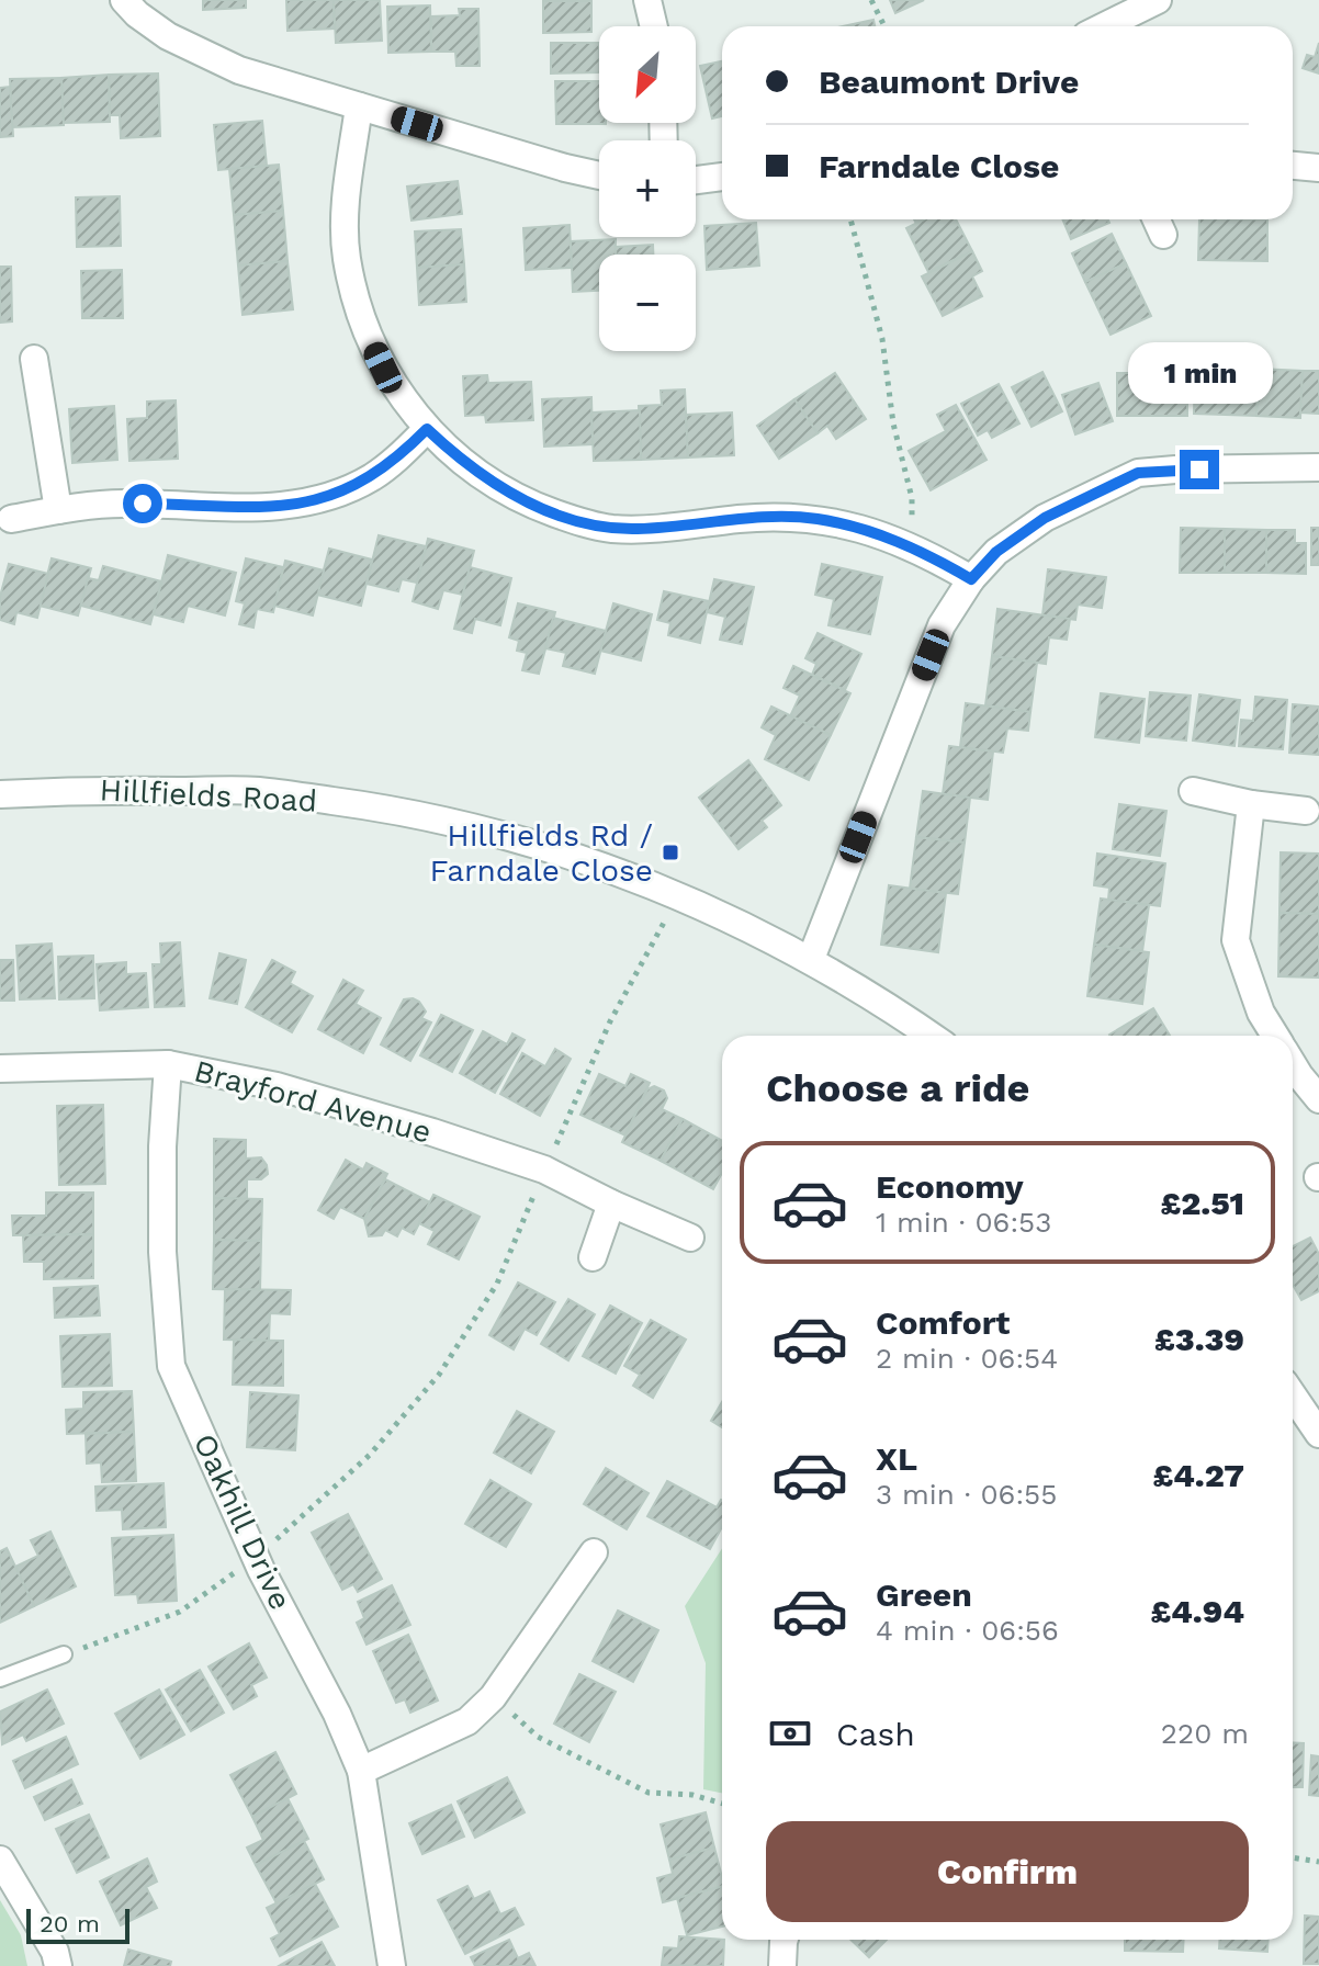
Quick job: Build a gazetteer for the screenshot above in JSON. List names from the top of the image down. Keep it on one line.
{"streets":{"street":["Hillfields Road","Brayford Avenue","Oakhill Drive"]},"crossings":[["Brayford Avenue","Oakhill Drive"]],"places":{"transit":["Hillfields Rd / Farndale Close"]},"scale_bar":"20 m","north":"bottom left","page":{"map_buttons":["+","−"],"banner":["Beaumont Drive","Farndale Close"],"bubble":"1 min","heading":"Choose a ride","list":[{"name":"Economy","note":"1 min · 06:53","value":"£2.51"},{"name":"Comfort","note":"2 min · 06:54","value":"£3.39"},{"name":"XL","note":"3 min · 06:55","value":"£4.27"},{"name":"Green","note":"4 min · 06:56","value":"£4.94"}],"pay":["Cash","220 m"],"buttons":"Confirm","scale":"20 m"}}
